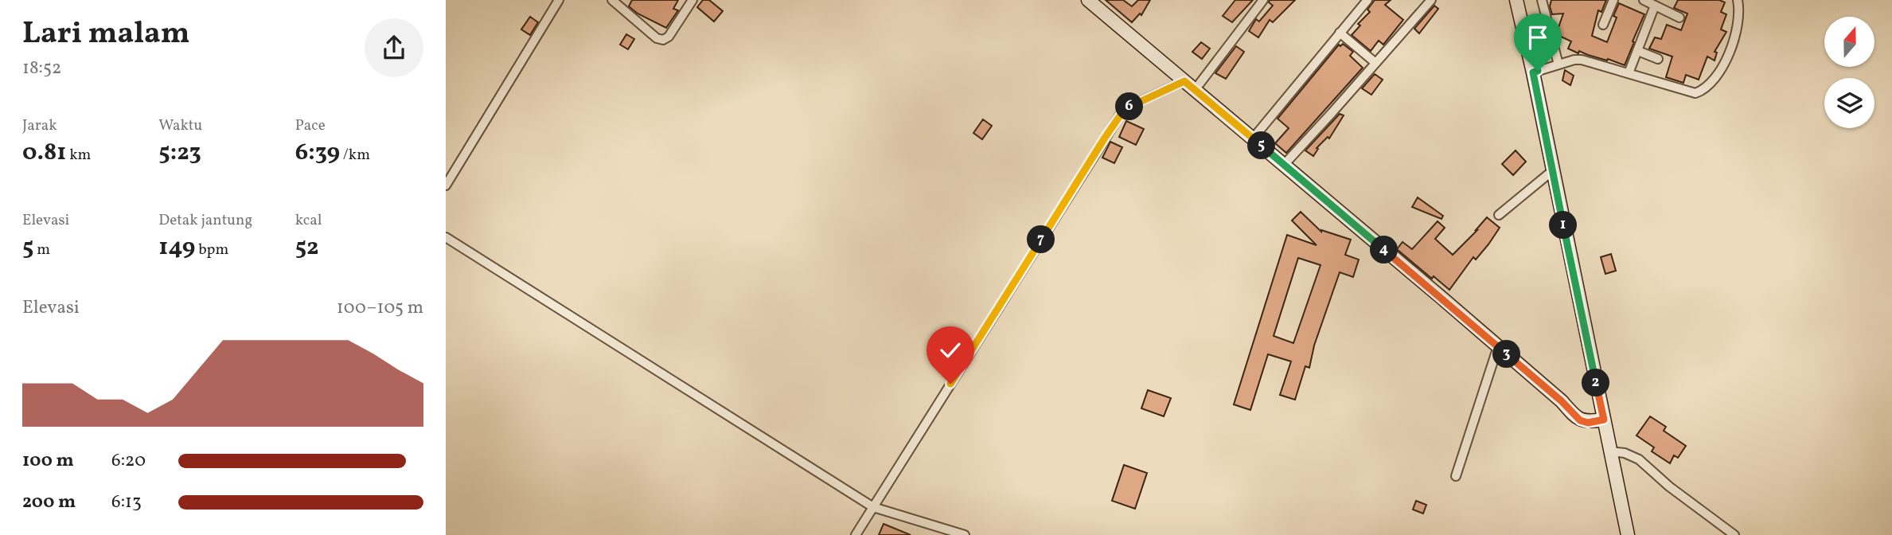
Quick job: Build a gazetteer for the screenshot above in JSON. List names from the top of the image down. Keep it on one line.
{"north":"top","page":{"heading":["Lari malam","18:52"],"pins":["6","5","1","7","4","3","2"],"stats":[["Jarak","0.81 km"],["Waktu","5:23"],["Pace","6:39 /km"],["Elevasi","5 m"],["Detak jantung","149 bpm"],["kcal","52"]],"chart":["Elevasi","100–105 m"],"list":[{"name":"100 m","note":"6:20"},{"name":"200 m","note":"6:13"}]}}
